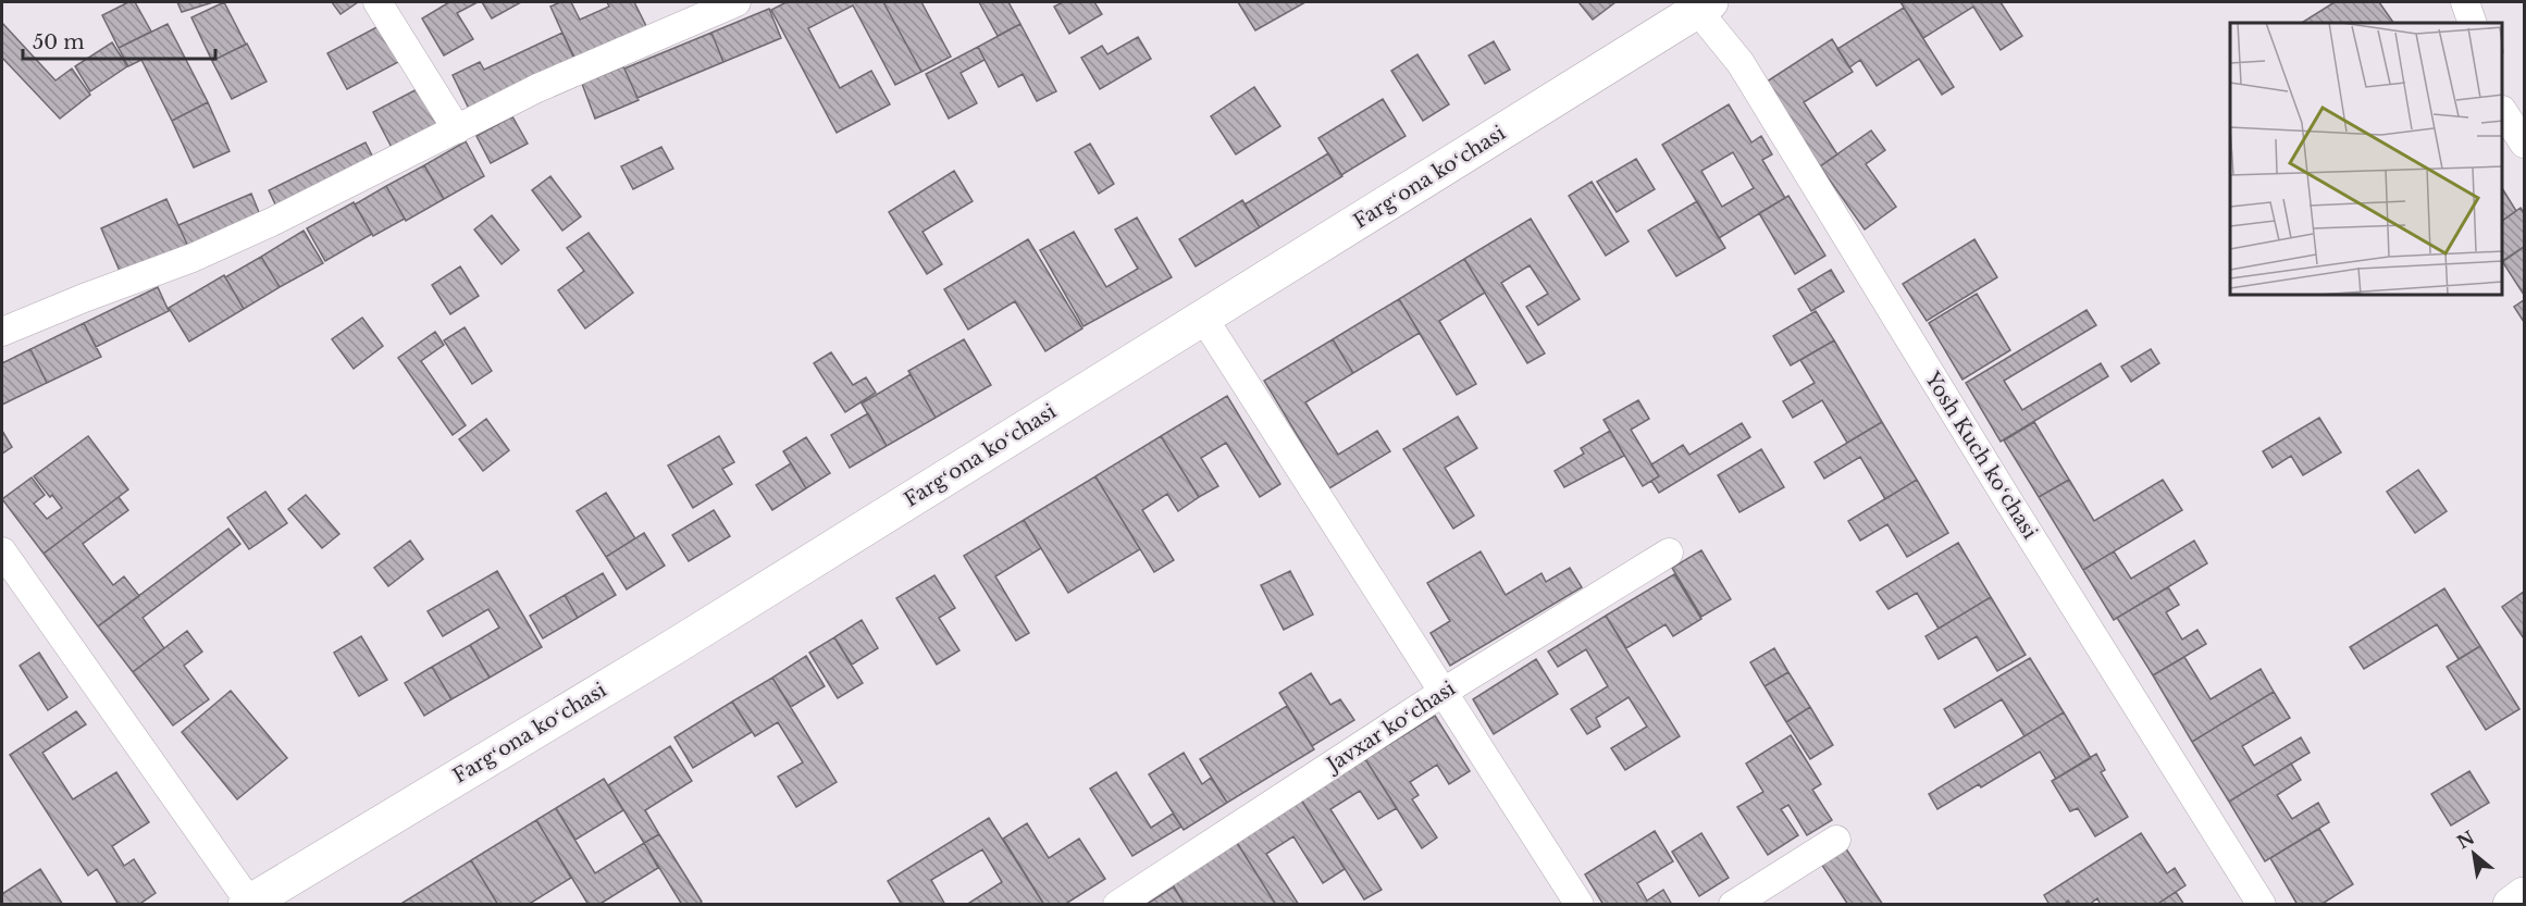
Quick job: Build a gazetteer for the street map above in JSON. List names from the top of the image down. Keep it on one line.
{"streets":{"street":["Fargʻona koʻchasi","Yosh Kuch koʻchasi","Javxar koʻchasi"]},"crossings":[["Fargʻona koʻchasi","Yosh Kuch koʻchasi"]],"scale_bar":"50 m","north":"top left"}
